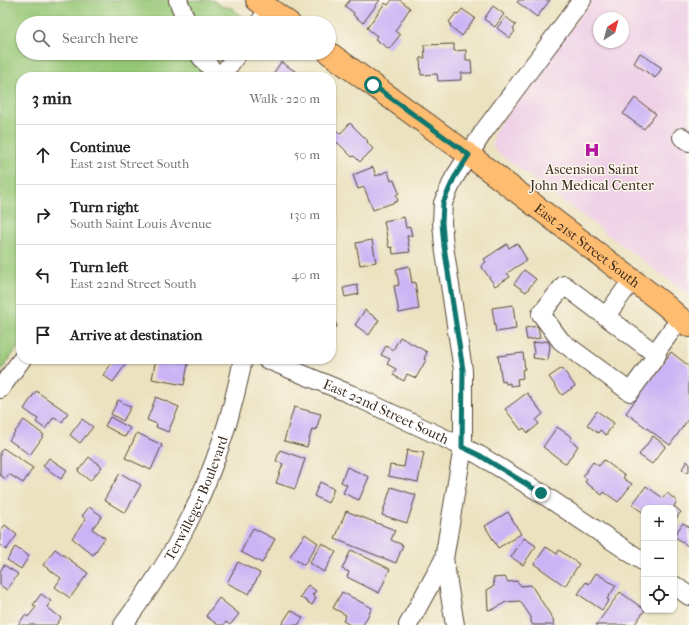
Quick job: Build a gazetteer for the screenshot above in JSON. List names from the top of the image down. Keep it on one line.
{"streets":{"main road":["East 21st Street South"],"street":["East 22nd Street South","Terwilleger Boulevard"]},"places":{"hospital":["Ascension Saint John Medical Center"]},"north":"top right","page":{"search":"Search here","heading":["3 min","Walk · 220 m"],"list":[["Continue","East 21st Street South","50 m"],["Turn right","South Saint Louis Avenue","130 m"],["Turn left","East 22nd Street South","40 m"],"Arrive at destination"],"map_buttons":["+","−"]}}
